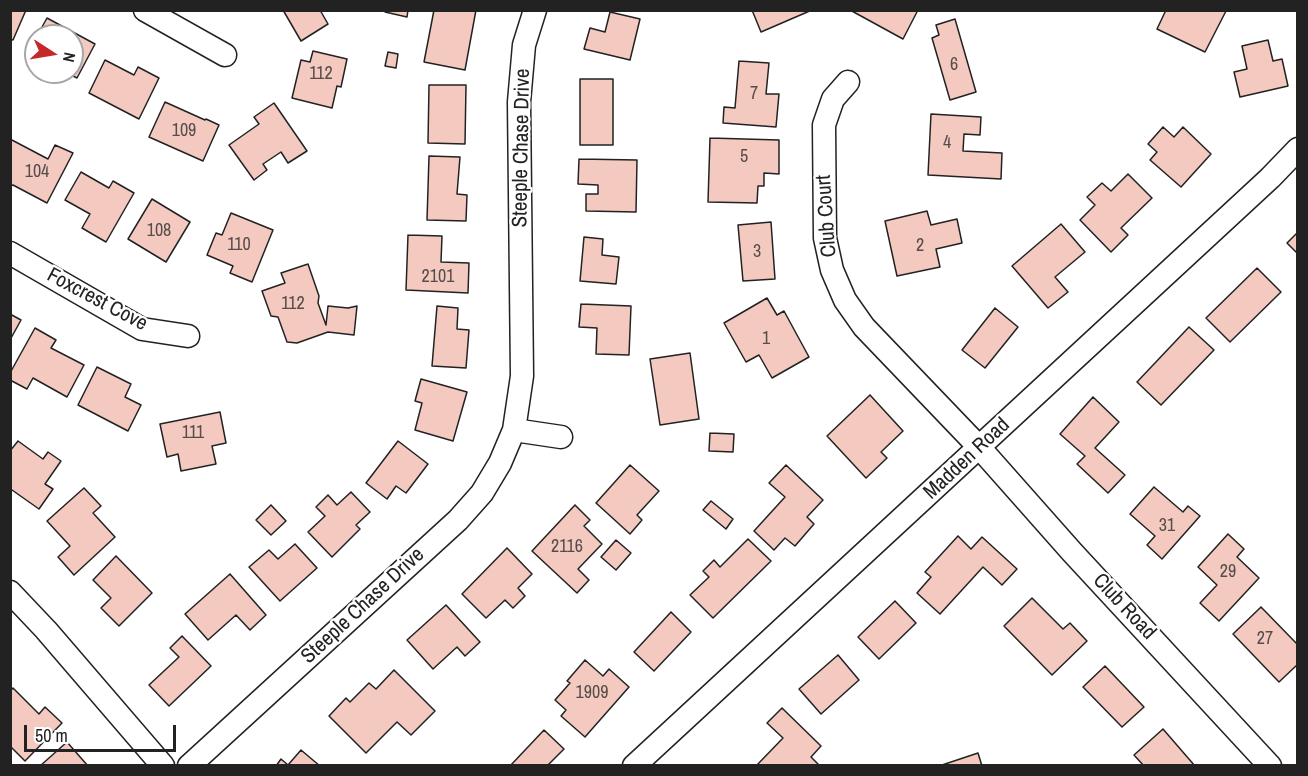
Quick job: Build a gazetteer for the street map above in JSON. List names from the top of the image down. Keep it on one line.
{"streets":{"street":["Steeple Chase Drive","Club Court","Foxcrest Cove","Madden Road","Club Road"]},"crossings":[["Club Court","Madden Road"],["Club Court","Club Road"],["Madden Road","Club Road"]],"house_numbers":["6","112","7","109","4","5","104","108","110","2","3","2101","112","1","111","31","2116","29","27","1909"],"scale_bar":"50 m","north":"right"}
